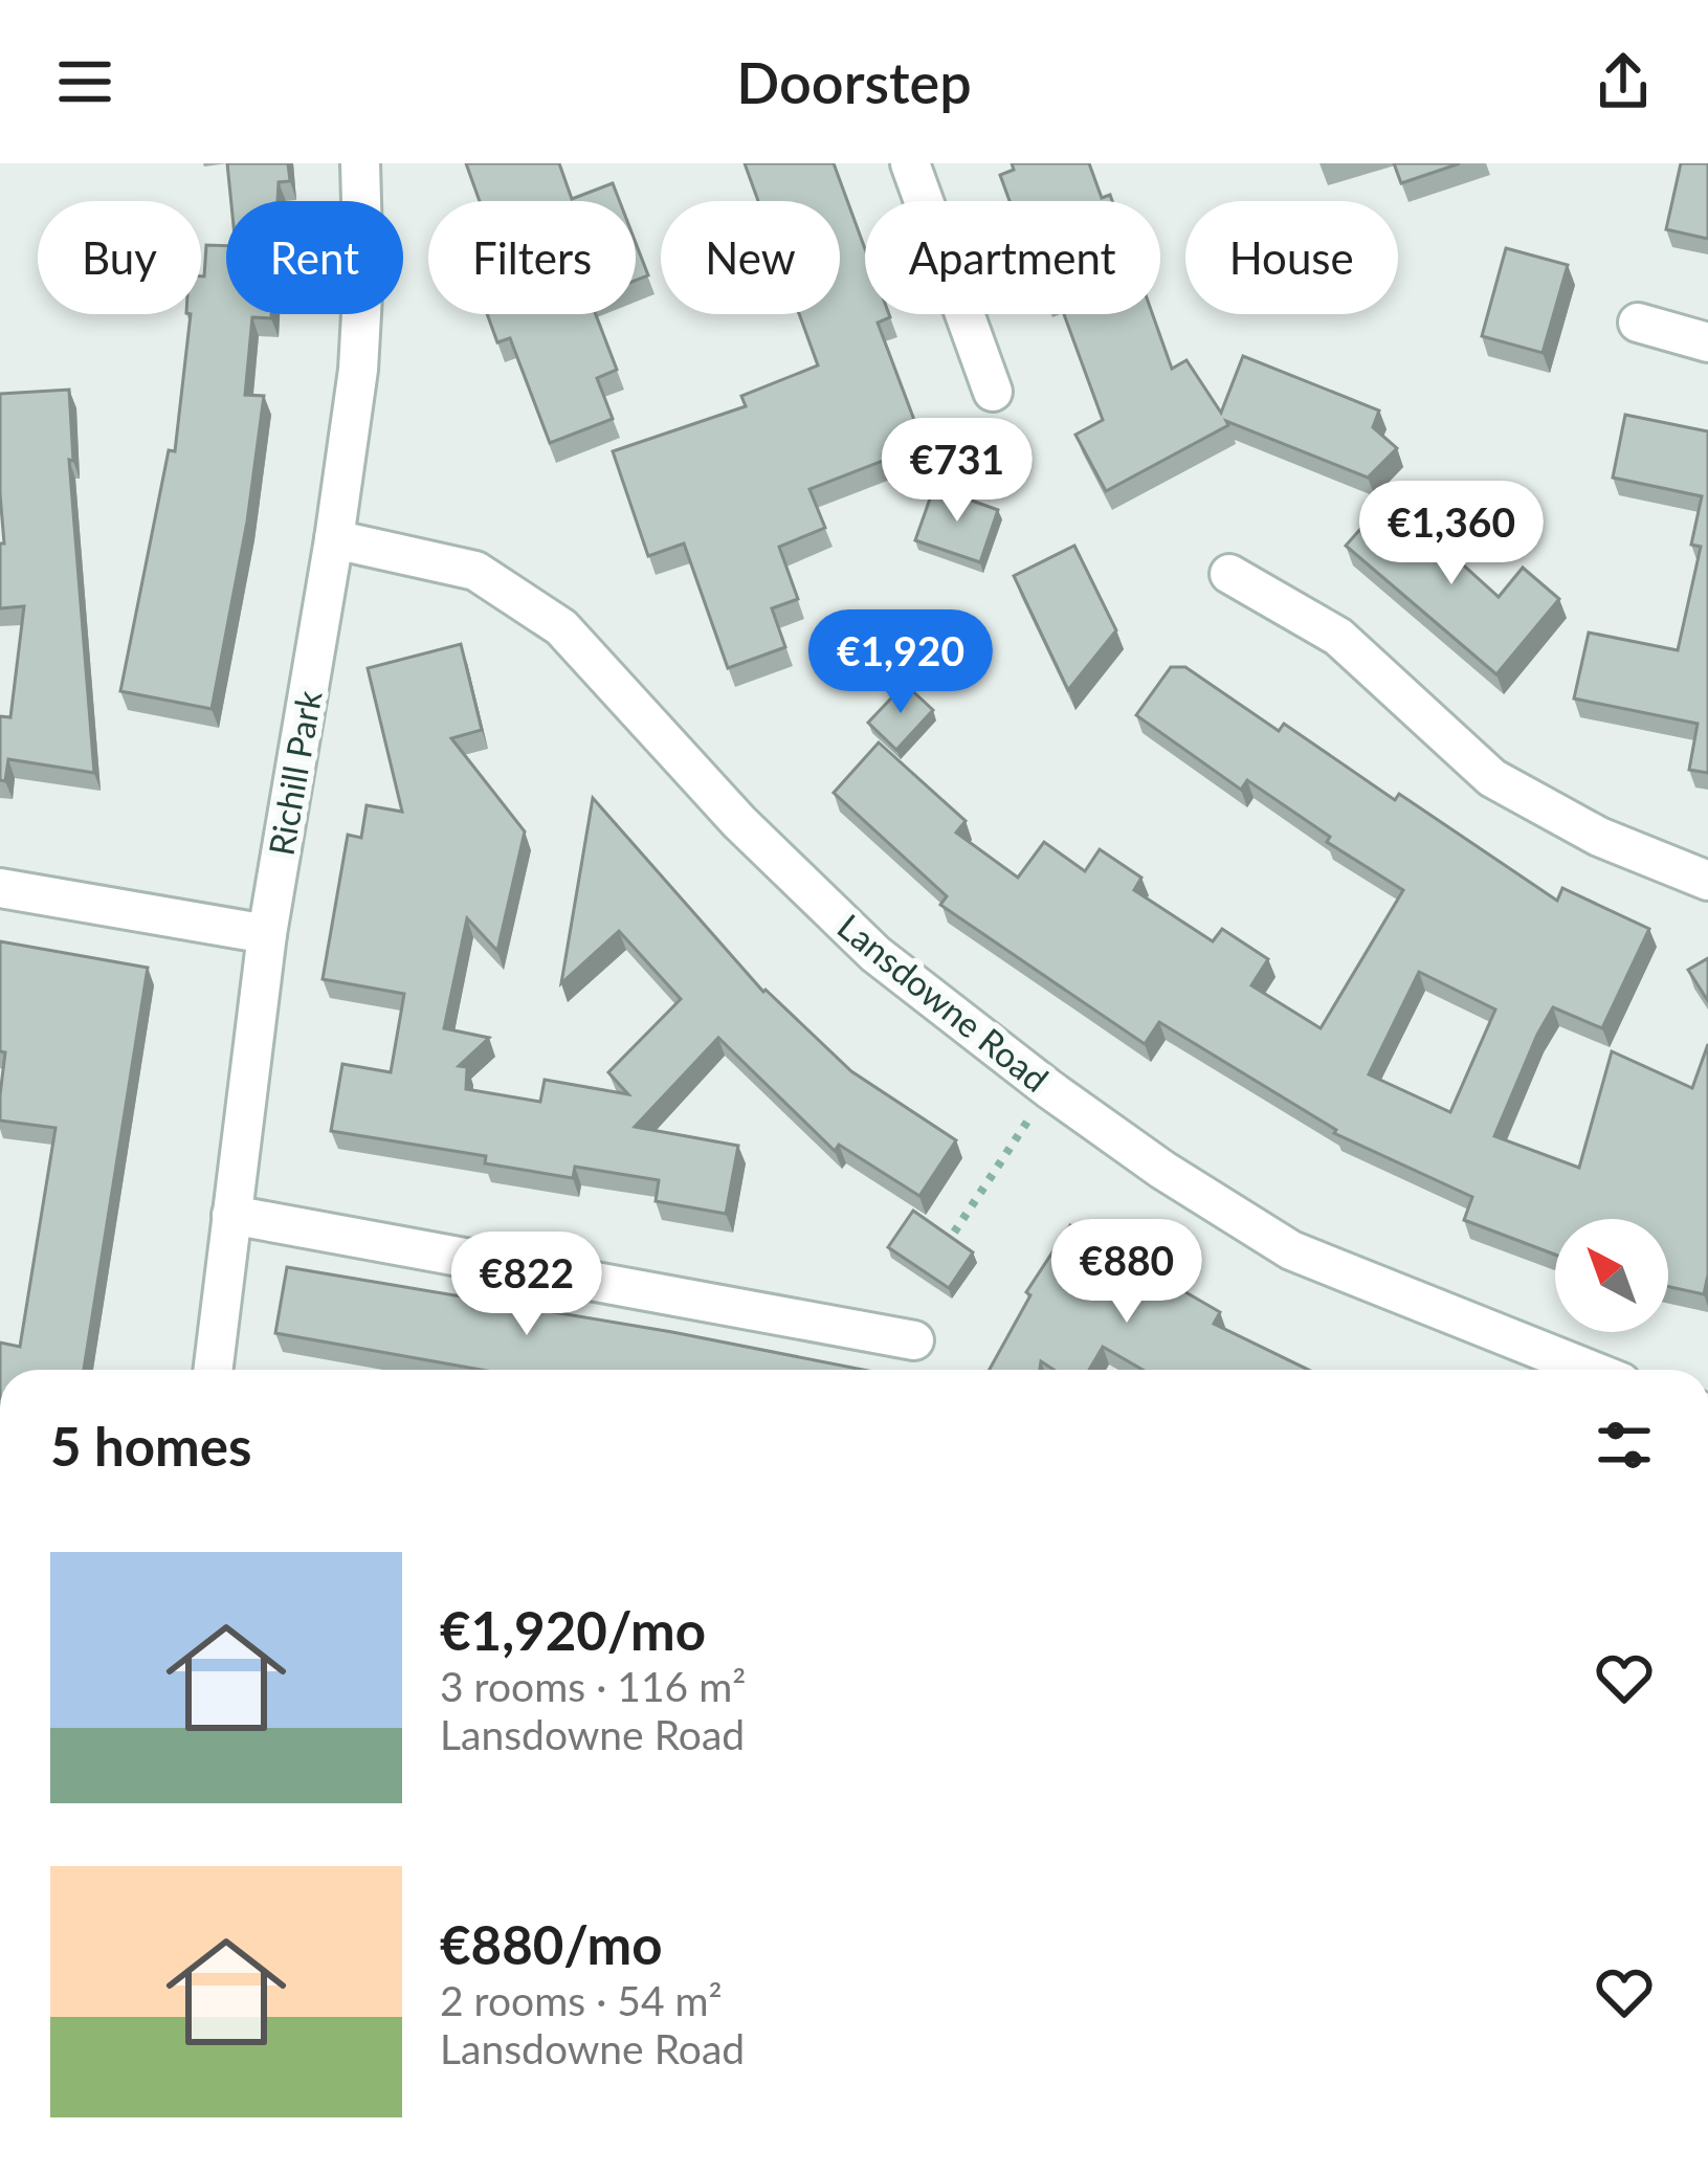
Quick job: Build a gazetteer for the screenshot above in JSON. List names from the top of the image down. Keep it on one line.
{"streets":{"street":["Richill Park","Lansdowne Road"]},"crossings":[["Richill Park","Lansdowne Road"]],"north":"top left","page":{"header":"Doorstep","chip":["Buy","Rent","Filters","New","Apartment","House"],"price":["€731","€1,360","€1,920","€880","€822"],"heading":"5 homes","list":[{"name":"€1,920/mo","note":"3 rooms · 116 m² · Lansdowne Road"},{"name":"€880/mo","note":"2 rooms · 54 m² · Lansdowne Road"}]}}
